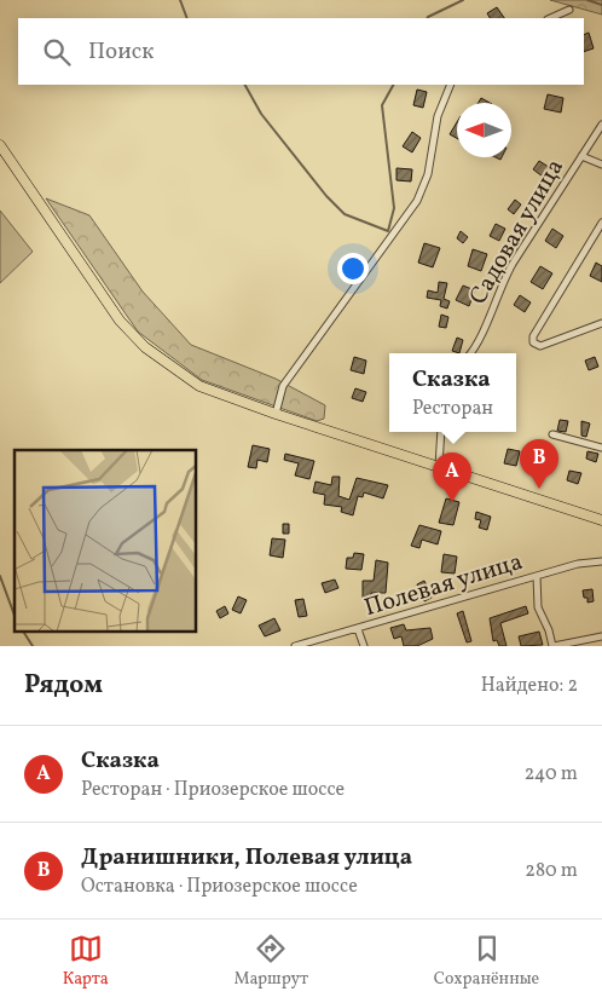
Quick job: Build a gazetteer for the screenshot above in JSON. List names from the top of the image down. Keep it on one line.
{"streets":{"street":["Садовая улица","Полевая улица"]},"north":"left","page":{"search":"Поиск","popup":["Сказка","Ресторан"],"pins":["B","A"],"heading":["Рядом","Найдено: 2"],"list":[{"mark":"A","name":"Сказка","note":"Ресторан · Приозерское шоссе","value":"240 m"},{"mark":"B","name":"Дранишники, Полевая улица","note":"Остановка · Приозерское шоссе","value":"280 m"}],"nav":["Карта","Маршрут","Сохранённые"]}}
